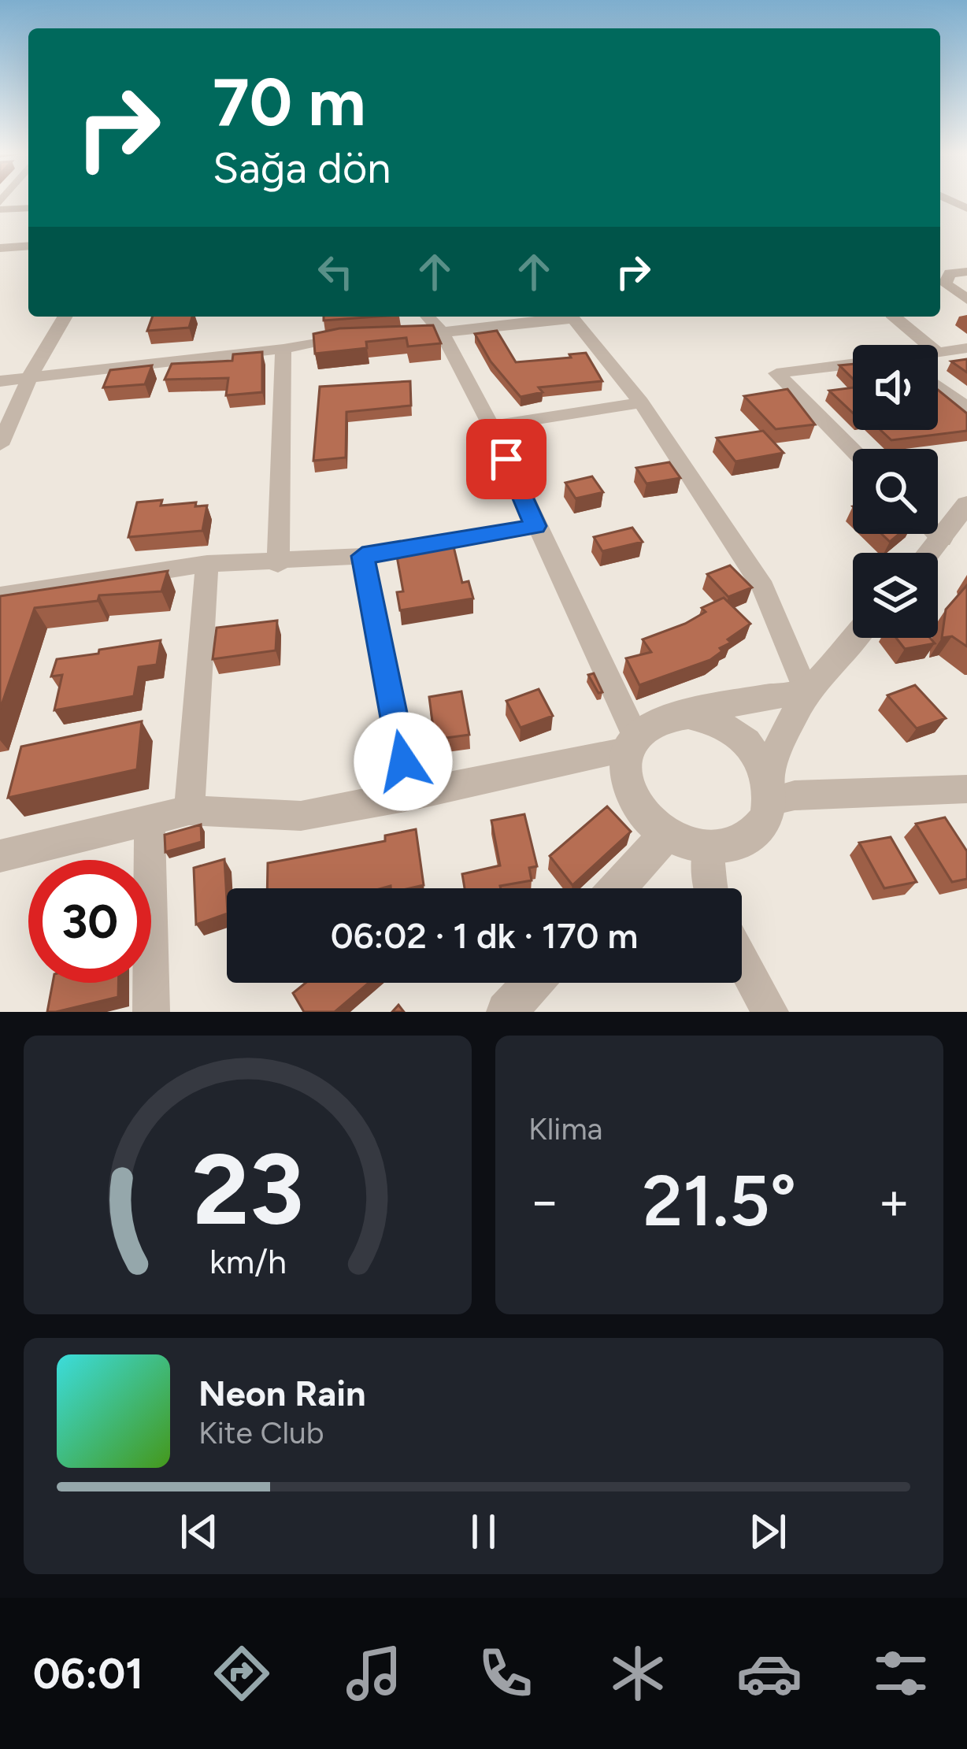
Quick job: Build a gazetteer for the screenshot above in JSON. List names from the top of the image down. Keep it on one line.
{"page":{"turn":["70 m","Sağa dön"],"limit":"30","trip":"06:02 · 1 dk · 170 m","tile":"Klima","heat":["−","21.5°","+"],"song":["Neon Rain","Kite Club"],"tabs":"06:01","gauge":["23","km/h"]}}
